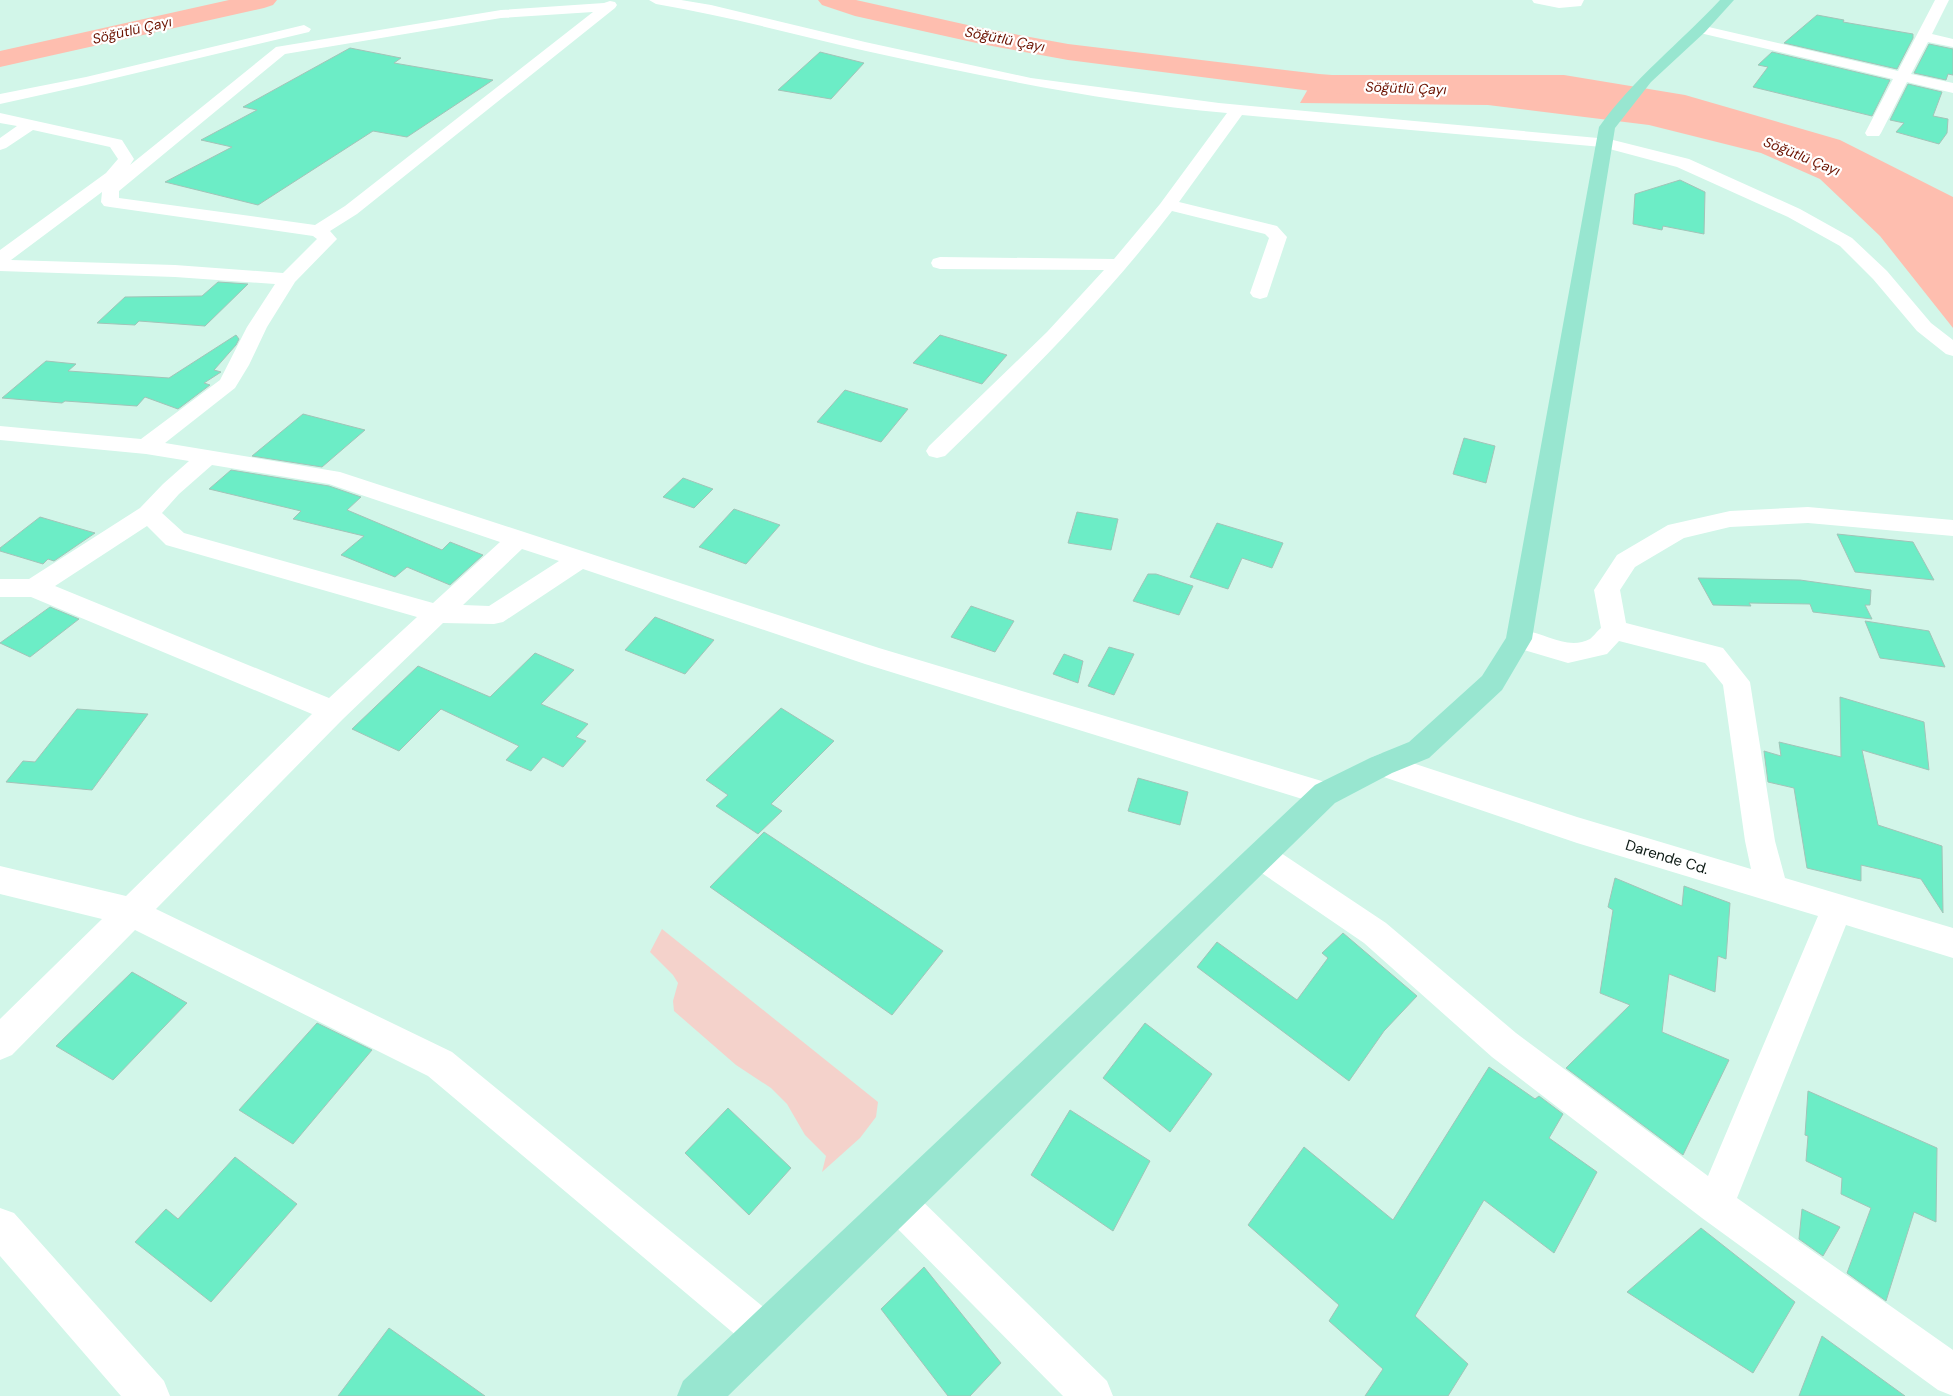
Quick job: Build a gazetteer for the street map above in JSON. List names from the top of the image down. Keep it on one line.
{"streets":{"street":["Darende Cd."]},"water":["Söğütlü Çayı"]}
